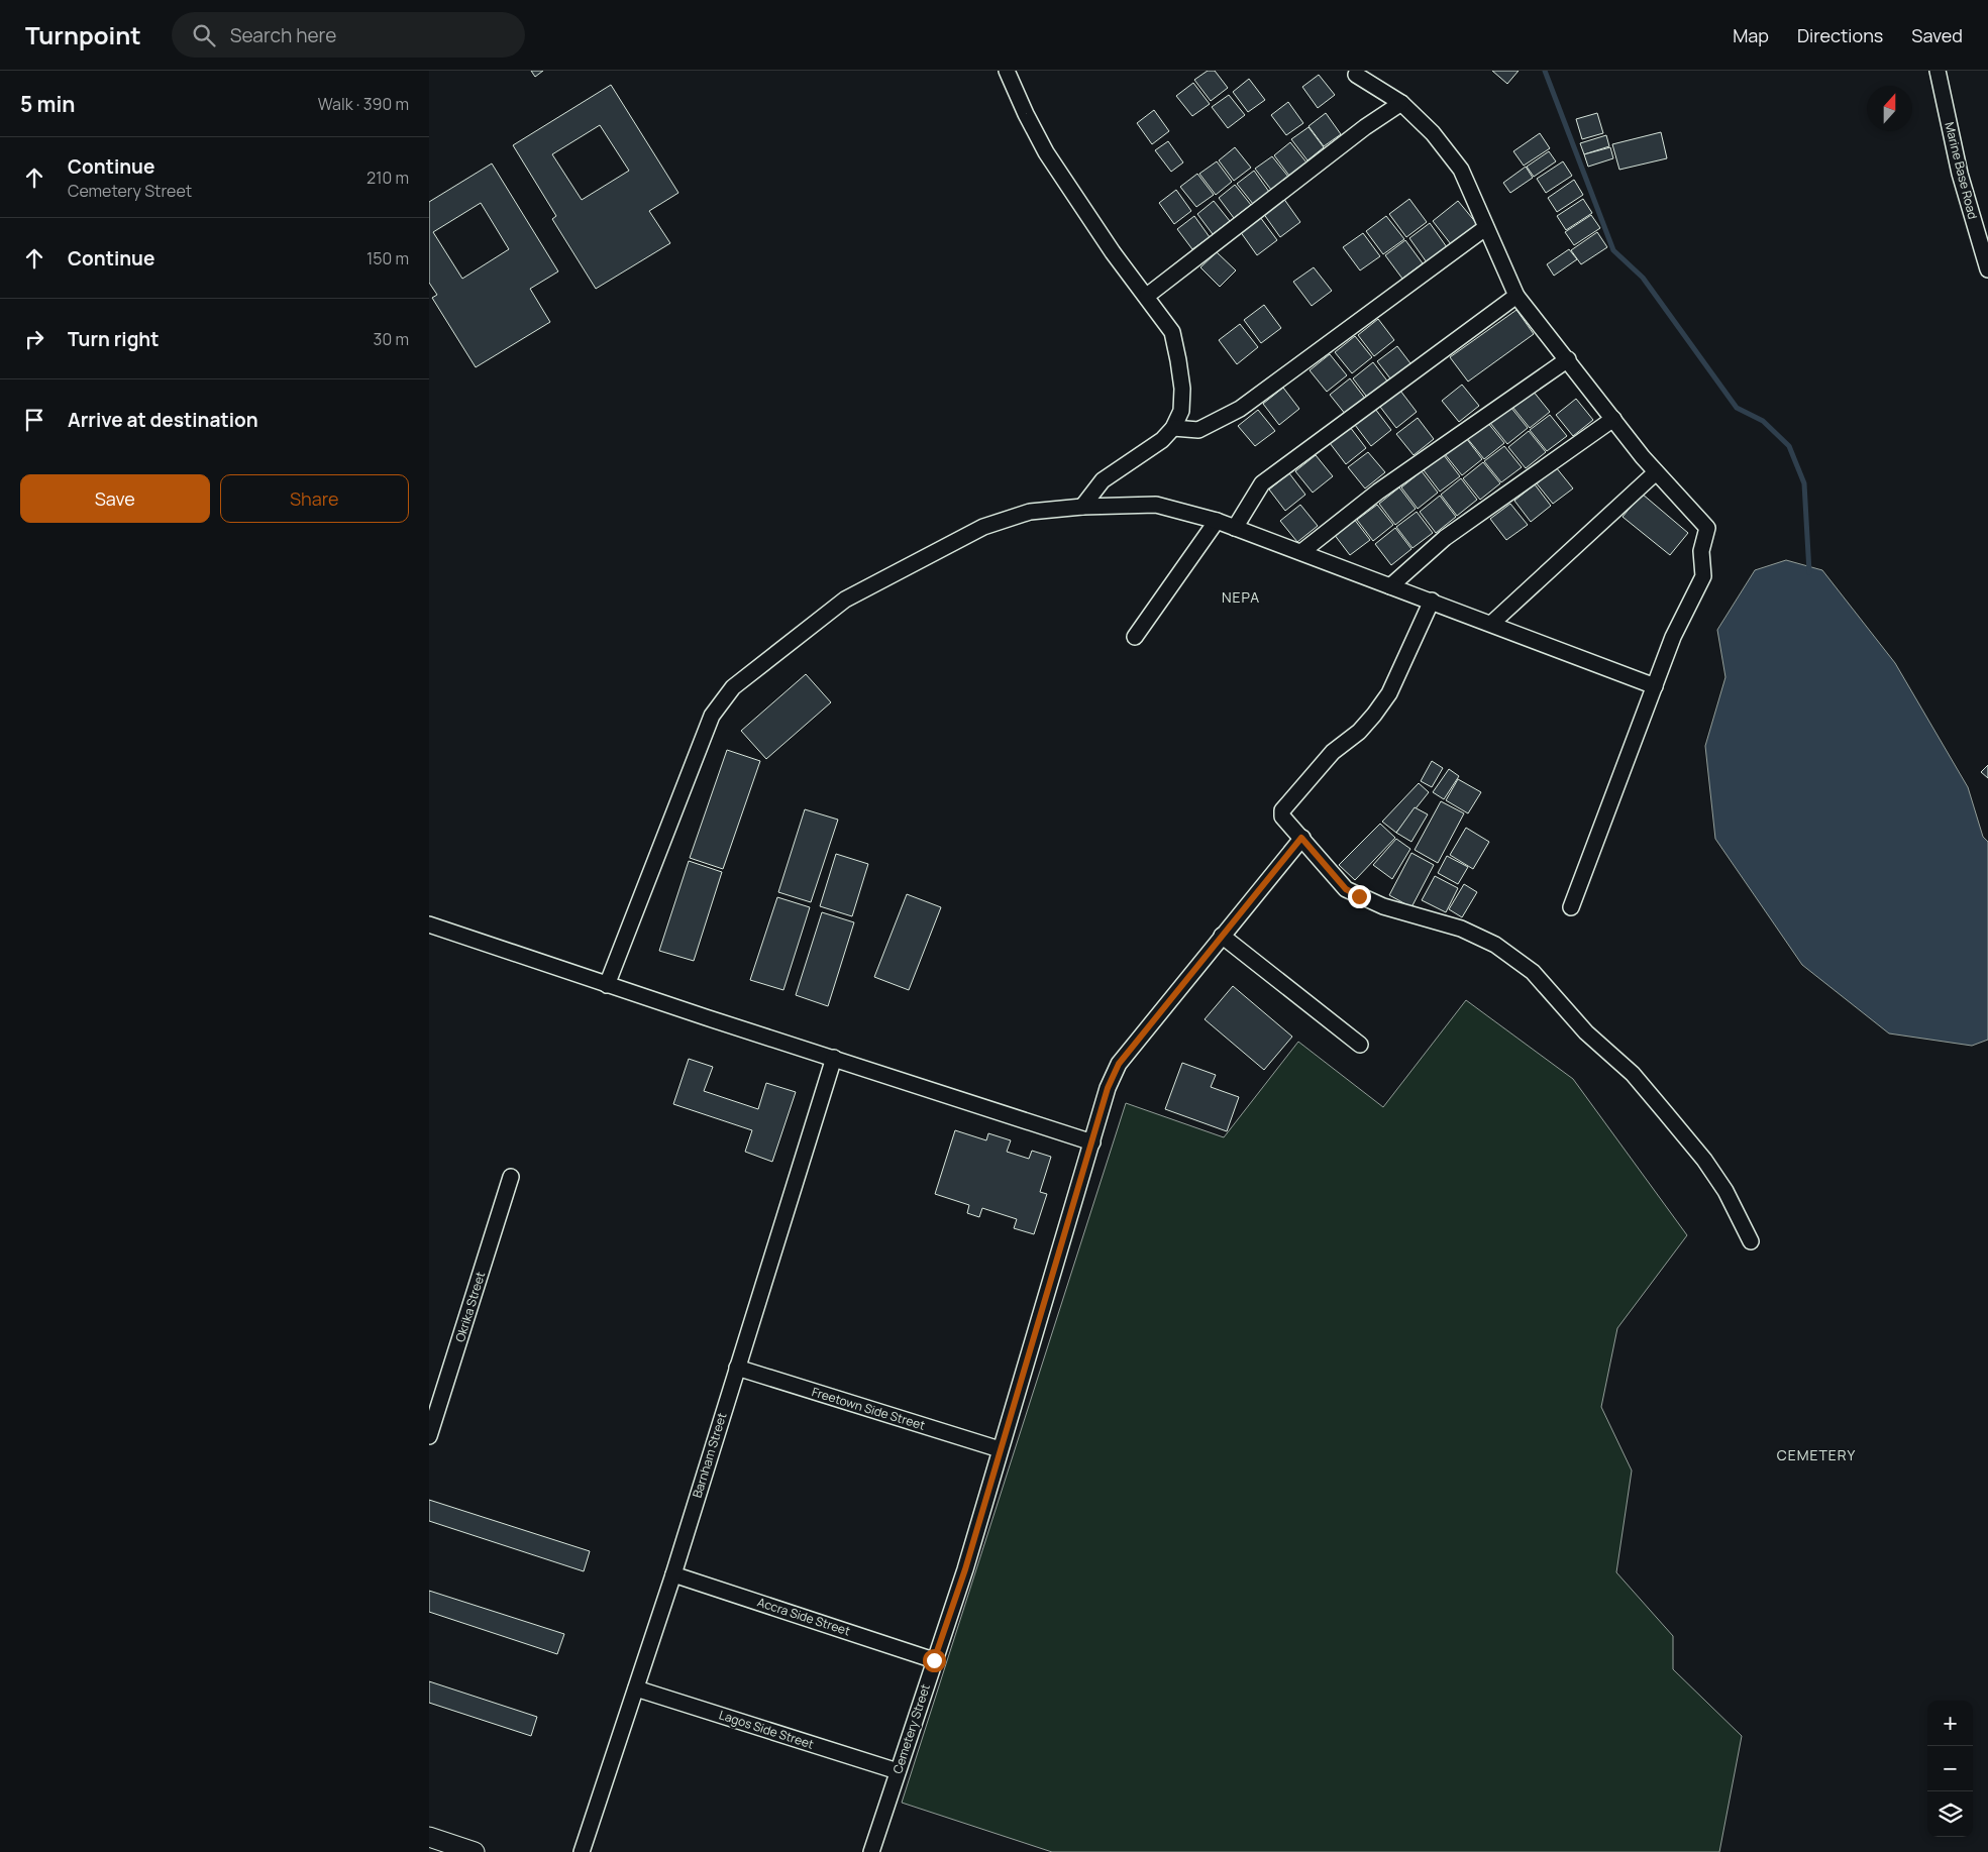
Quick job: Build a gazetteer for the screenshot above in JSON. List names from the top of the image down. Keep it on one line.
{"streets":{"street":["Marine Base Road","Okrika Street","Freetown Side Street","Barnham Street","Accra Side Street","Cemetery Street","Lagos Side Street"]},"crossings":[["Freetown Side Street","Barnham Street"],["Freetown Side Street","Cemetery Street"],["Barnham Street","Accra Side Street"],["Barnham Street","Lagos Side Street"],["Accra Side Street","Cemetery Street"],["Cemetery Street","Lagos Side Street"]],"districts":["NEPA","CEMETERY"],"north":"top","page":{"header":"Turnpoint","search":"Search here","nav":["Map","Directions","Saved"],"heading":["5 min","Walk · 390 m"],"list":[["Continue","Cemetery Street","210 m"],["Continue","150 m"],["Turn right","30 m"],"Arrive at destination"],"buttons":["Save","Share"],"map_buttons":["+","−"]}}
